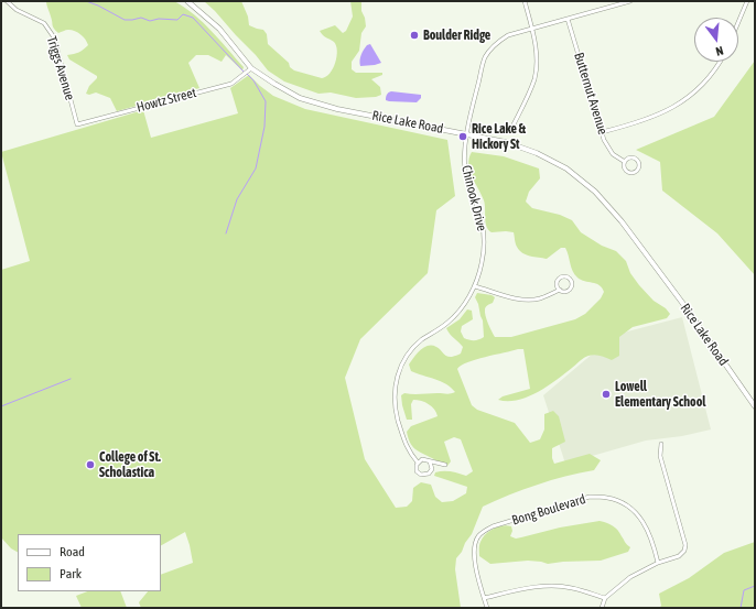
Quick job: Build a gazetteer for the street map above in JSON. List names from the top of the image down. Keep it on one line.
{"streets":{"main road":["Rice Lake Road"],"street":["Triggs Avenue","Butternut Avenue","Howtz Street","Chinook Drive","Bong Boulevard"]},"crossings":[["Triggs Avenue","Howtz Street"],["Butternut Avenue","Chinook Drive"],["Howtz Street","Rice Lake Road"],["Rice Lake Road","Chinook Drive"]],"places":["Boulder Ridge","Rice Lake & Hickory St","Lowell Elementary School","College of St. Scholastica"],"legend":["Road","Park"],"north":"bottom"}
